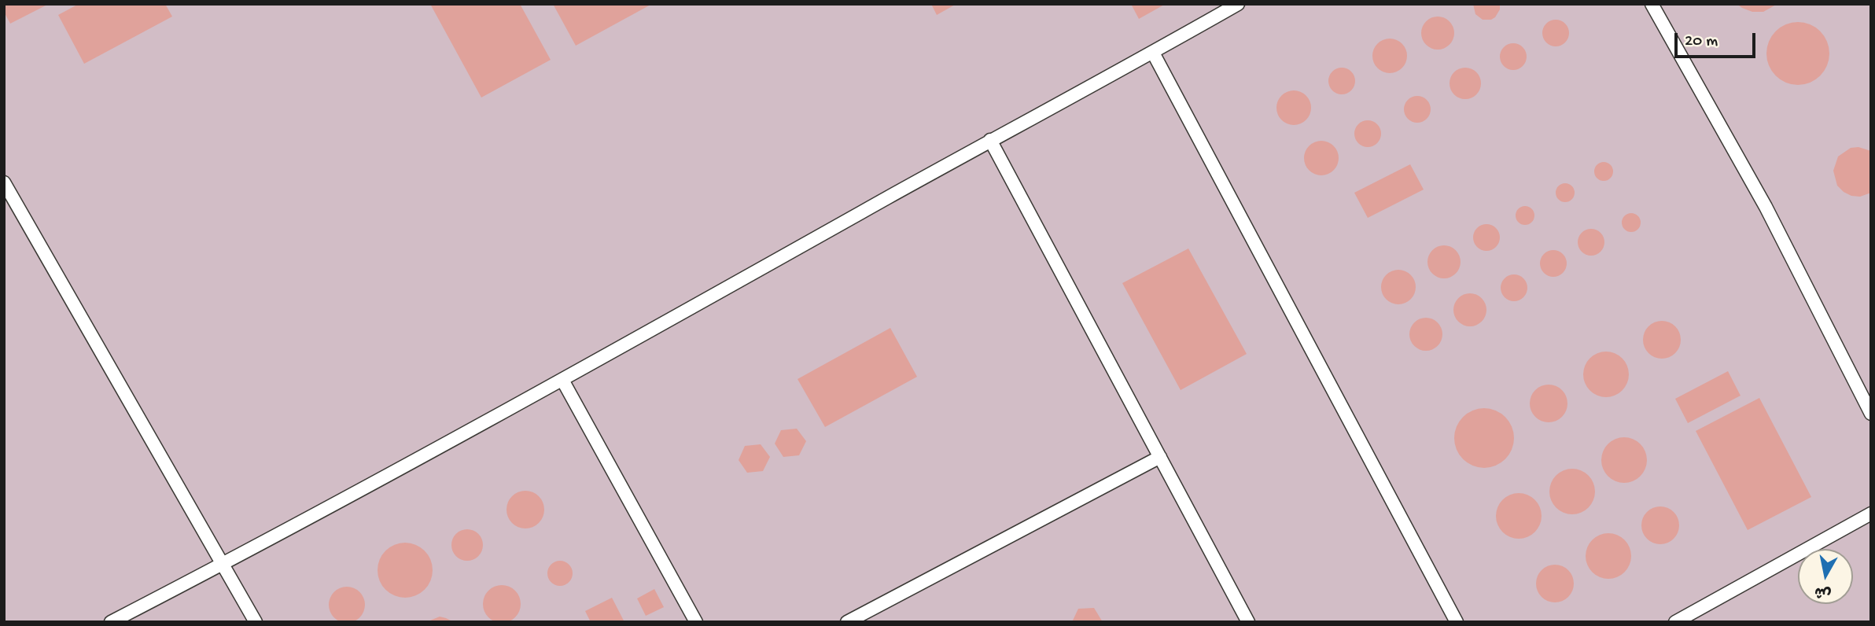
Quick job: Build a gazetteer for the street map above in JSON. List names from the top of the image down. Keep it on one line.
{"scale_bar":"20 m","north":"bottom"}
